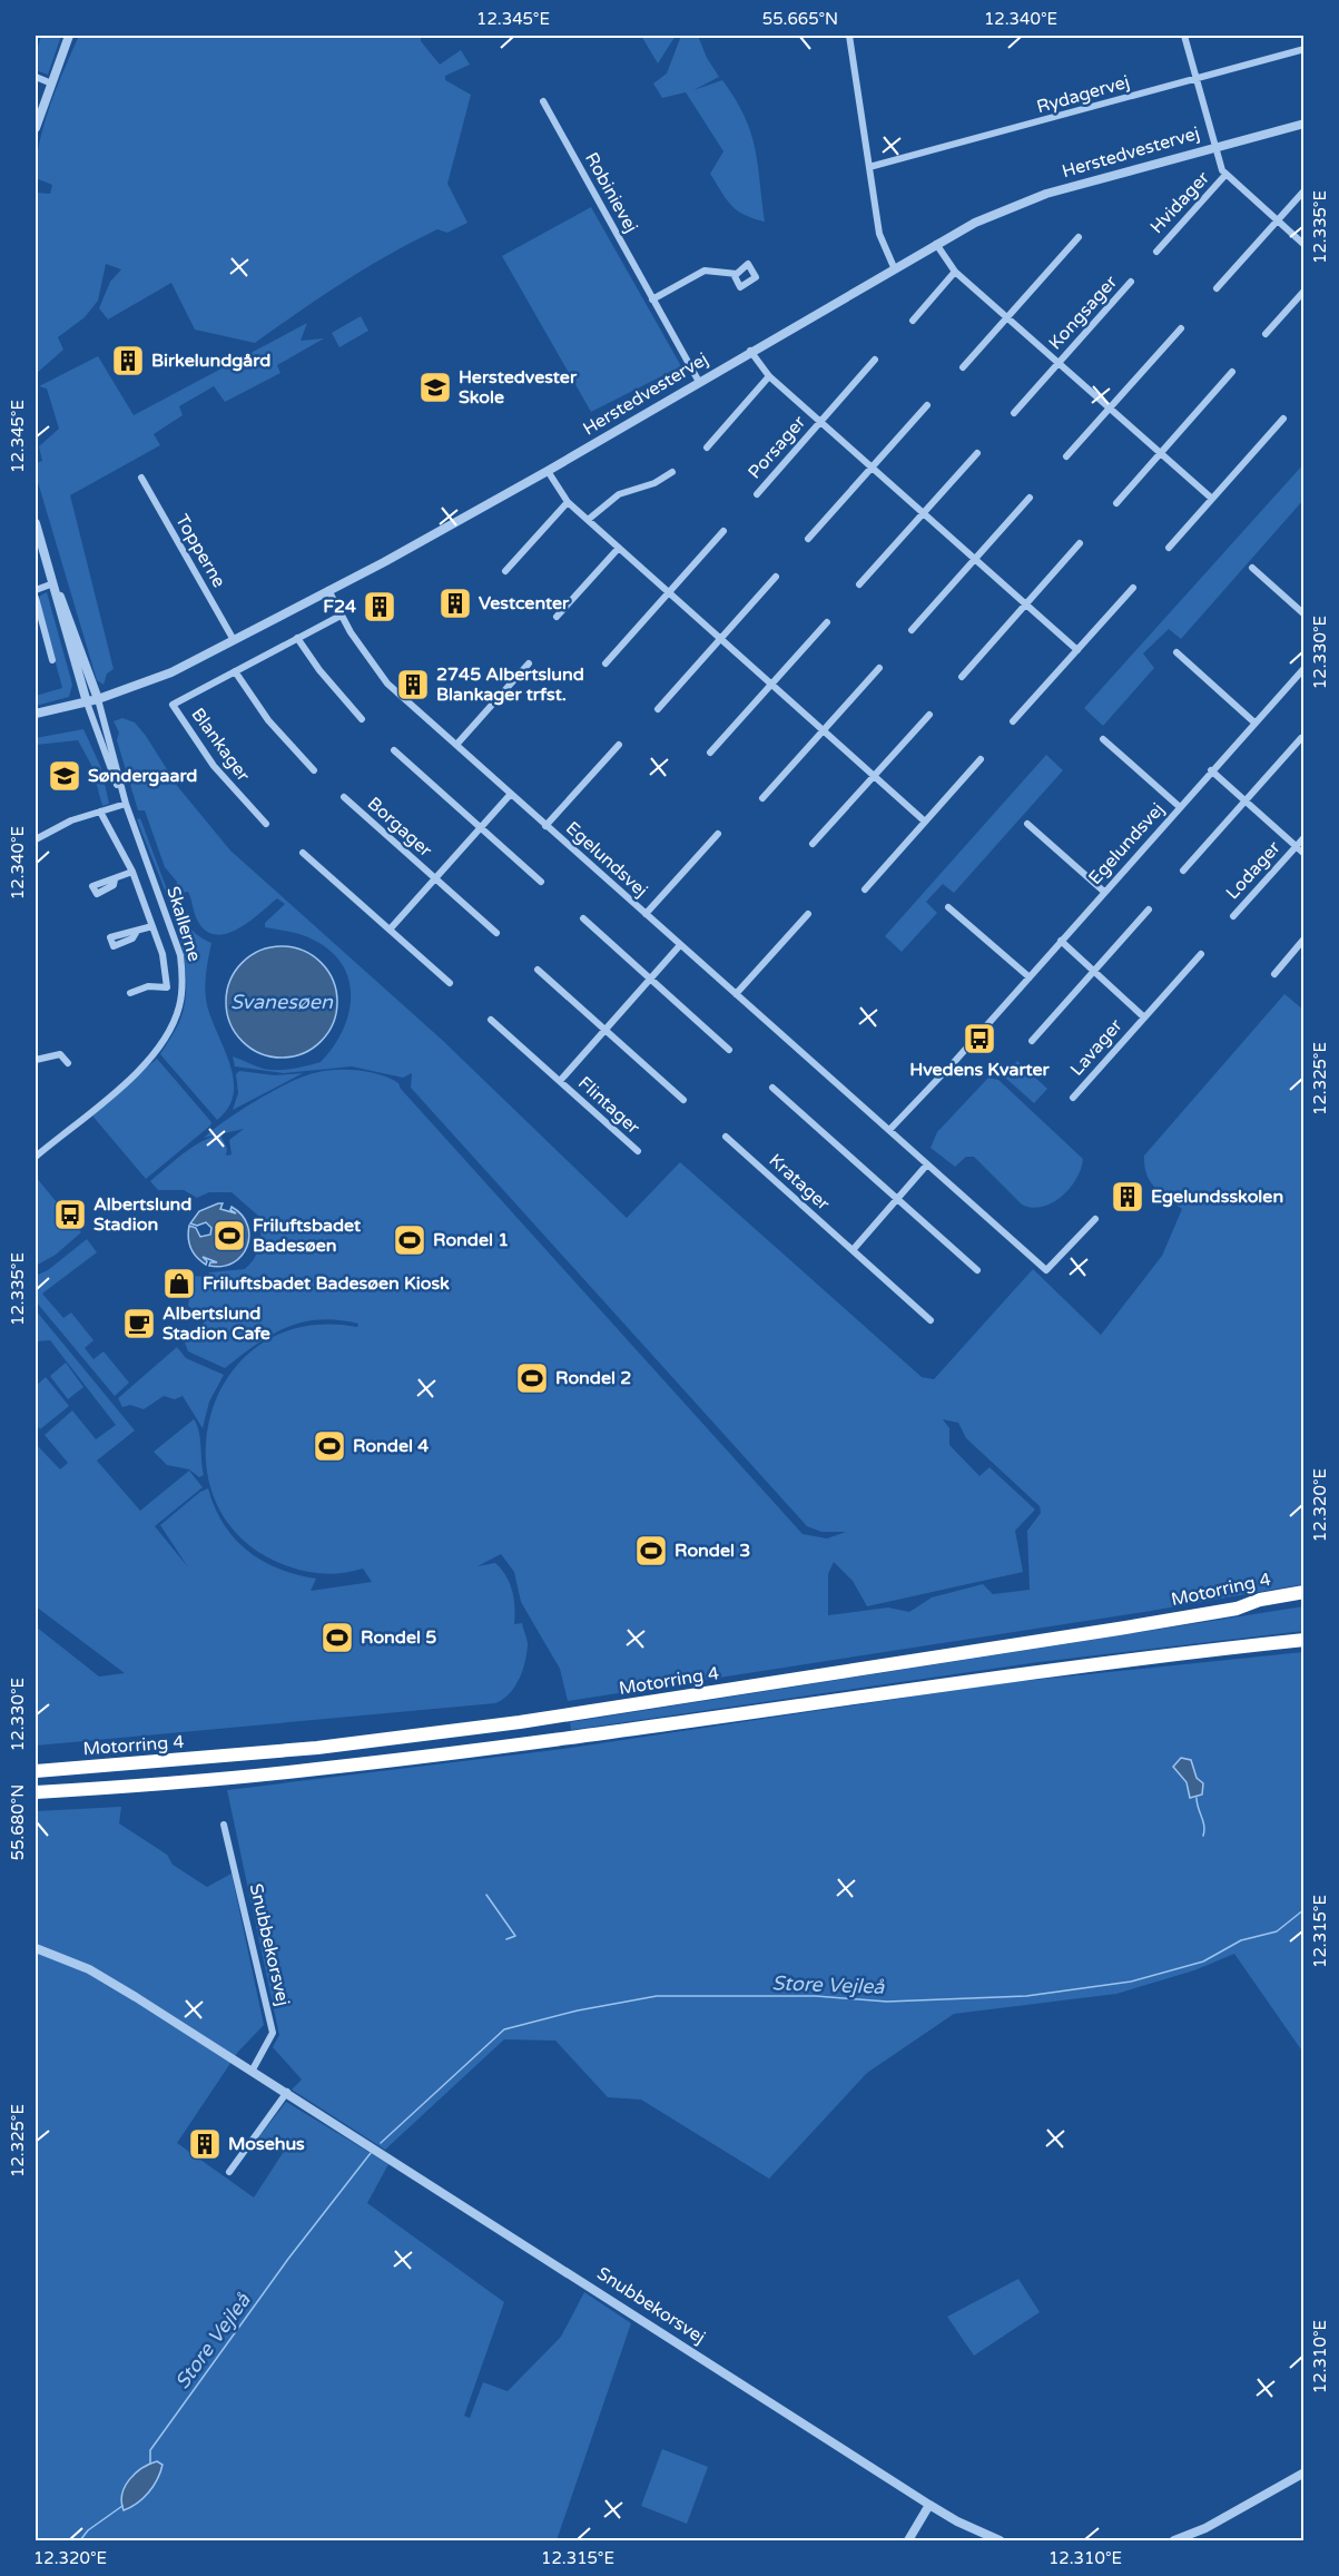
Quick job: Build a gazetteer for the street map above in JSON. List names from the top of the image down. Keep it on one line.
{"streets":{"highway":["Motorring 4"],"street":["Rydagervej","Herstedvestervej","Robinievej","Hvidager","Kongsager","Porsager","Topperne","Blankager","Borgager","Egelundsvej","Lodager","Skallerne","Lavager","Flintager","Kratager","Snubbekorsvej"]},"crossings":[["Rydagervej","Hvidager"],["Herstedvestervej","Robinievej"],["Herstedvestervej","Hvidager"],["Herstedvestervej","Kongsager"],["Herstedvestervej","Porsager"],["Herstedvestervej","Topperne"],["Herstedvestervej","Egelundsvej"],["Herstedvestervej","Skallerne"],["Blankager","Egelundsvej"],["Borgager","Egelundsvej"],["Egelundsvej","Lodager"],["Egelundsvej","Lavager"],["Egelundsvej","Flintager"]],"water":["Svanesøen","Store Vejleå"],"places":{"building":["Birkelundgård","Vestcenter","F24","2745 Albertslund Blankager trfst.","Egelundsskolen","Mosehus"],"school or university":["Herstedvester Skole","Søndergaard"],"bus stop":["Hvedens Kvarter","Albertslund Stadion"],"sports":["Friluftsbadet Badesøen","Rondel 1","Rondel 2","Rondel 4","Rondel 3","Rondel 5"],"shop":["Friluftsbadet Badesøen Kiosk"],"cafe":["Albertslund Stadion Cafe"]},"coordinates":["12.345°E","55.665°N","12.340°E","12.335°E","12.330°E","12.325°E","12.320°E","55.680°N","12.315°E","12.310°E"]}
